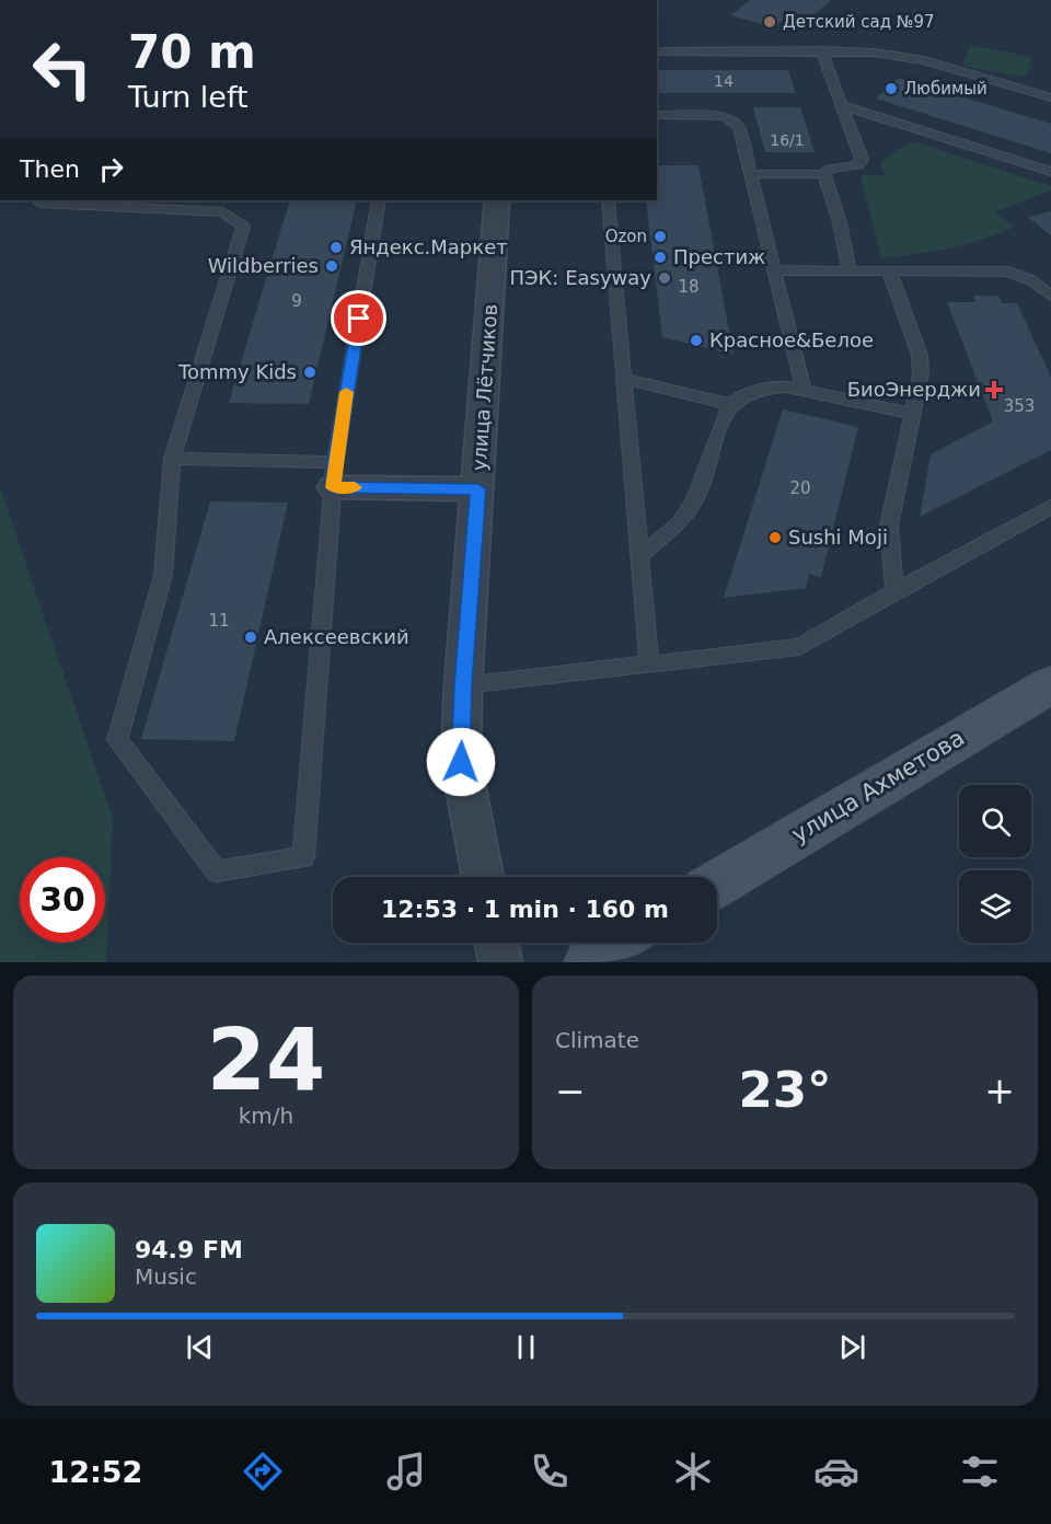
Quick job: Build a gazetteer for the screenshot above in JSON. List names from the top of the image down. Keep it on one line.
{"streets":{"main road":["улица Ахметова"],"street":["улица Лётчиков"]},"places":{"other":["Детский сад №97","Любимый","Ozon","Яндекс.Маркет","Престиж","Wildberries","ПЭК: Easyway","Красное&Белое","Tommy Kids","Sushi Moji","Алексеевский"],"health":["БиоЭнерджи"]},"house_numbers":["14","16/1","18","9","353","20","11"],"page":{"turn":["70 m","Turn left"],"then":"Then","limit":"30","trip":"12:53 · 1 min · 160 m","tile":[["24","km/h"],"Climate"],"heat":["−","23°","+"],"song":["94.9 FM","Music"],"tabs":"12:52"}}
